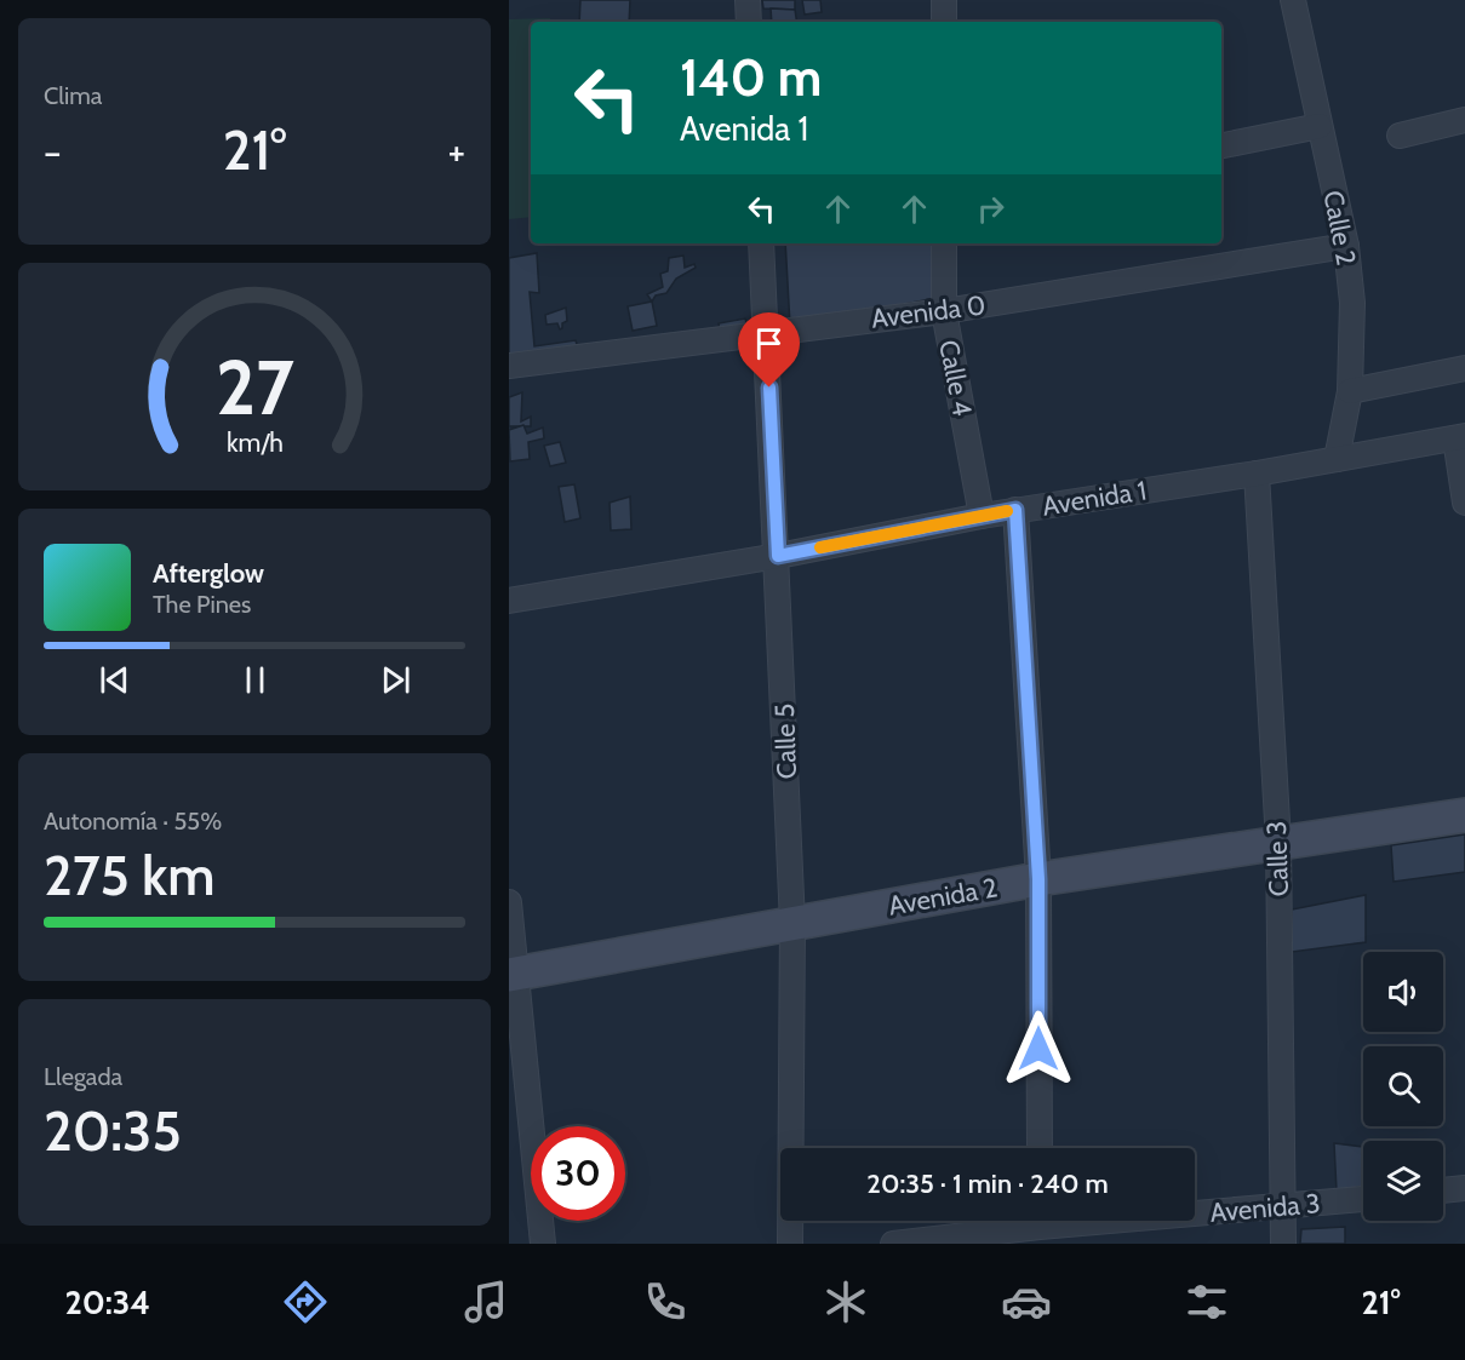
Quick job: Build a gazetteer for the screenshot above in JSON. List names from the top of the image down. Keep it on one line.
{"streets":{"street":["Calle 2","Avenida 0","Calle 4","Avenida 1","Calle 5","Calle 3","Avenida 2","Avenida 3"]},"crossings":[["Calle 2","Avenida 0"],["Calle 2","Avenida 1"],["Avenida 0","Calle 4"],["Avenida 0","Calle 5"],["Calle 4","Avenida 1"],["Avenida 1","Calle 5"],["Avenida 1","Calle 3"],["Calle 5","Avenida 2"],["Calle 3","Avenida 2"],["Calle 3","Avenida 3"]],"page":{"tile":["Clima",["Autonomía · 55%","275 km"],["Llegada","20:35"]],"turn":["140 m","Avenida 1"],"heat":["−","21°","+"],"song":["Afterglow","The Pines"],"limit":"30","trip":"20:35 · 1 min · 240 m","tabs":["20:34","21°"],"gauge":["27","km/h"]}}
